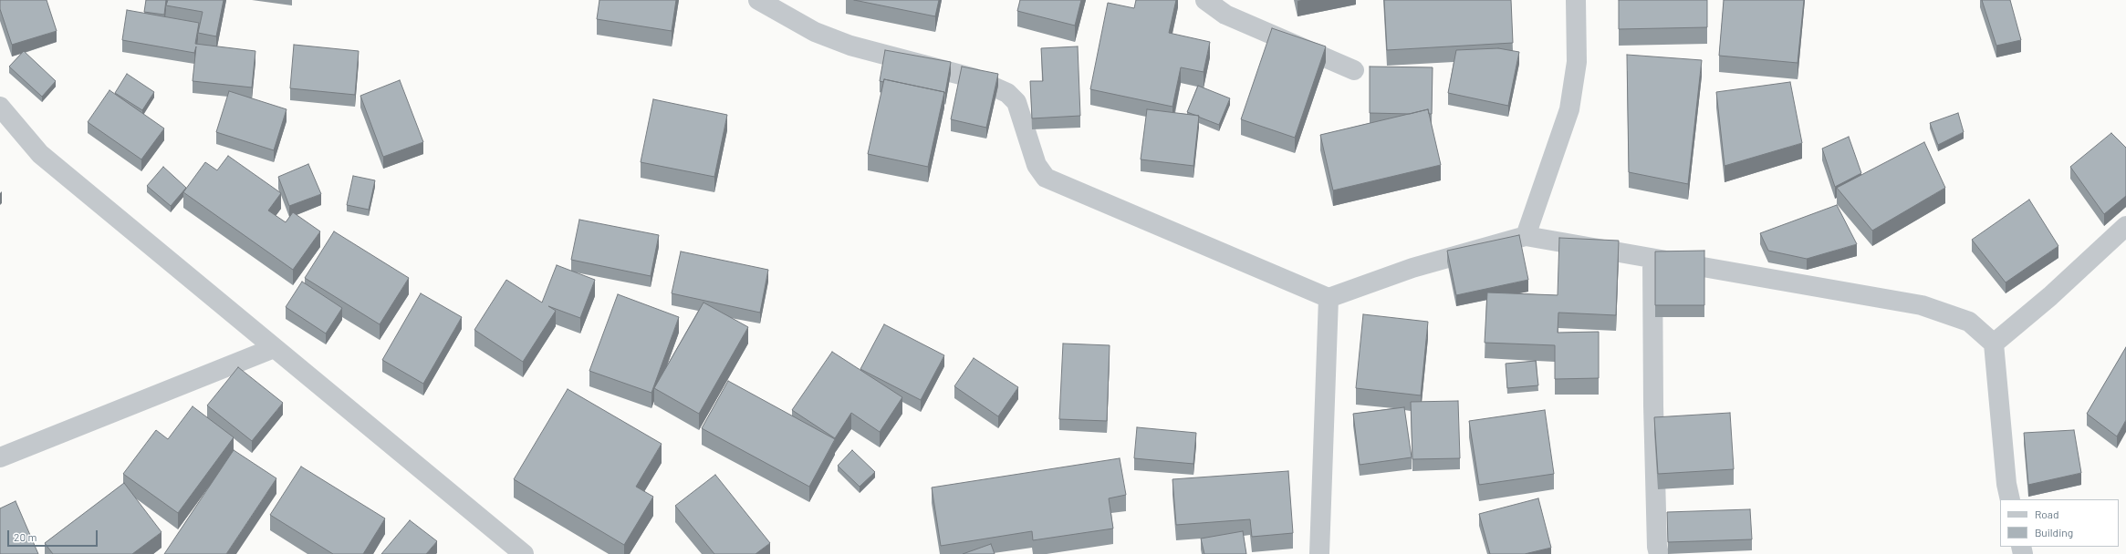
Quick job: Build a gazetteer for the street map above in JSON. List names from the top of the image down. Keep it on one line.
{"legend":["Road","Building"],"scale_bar":"20 m"}
